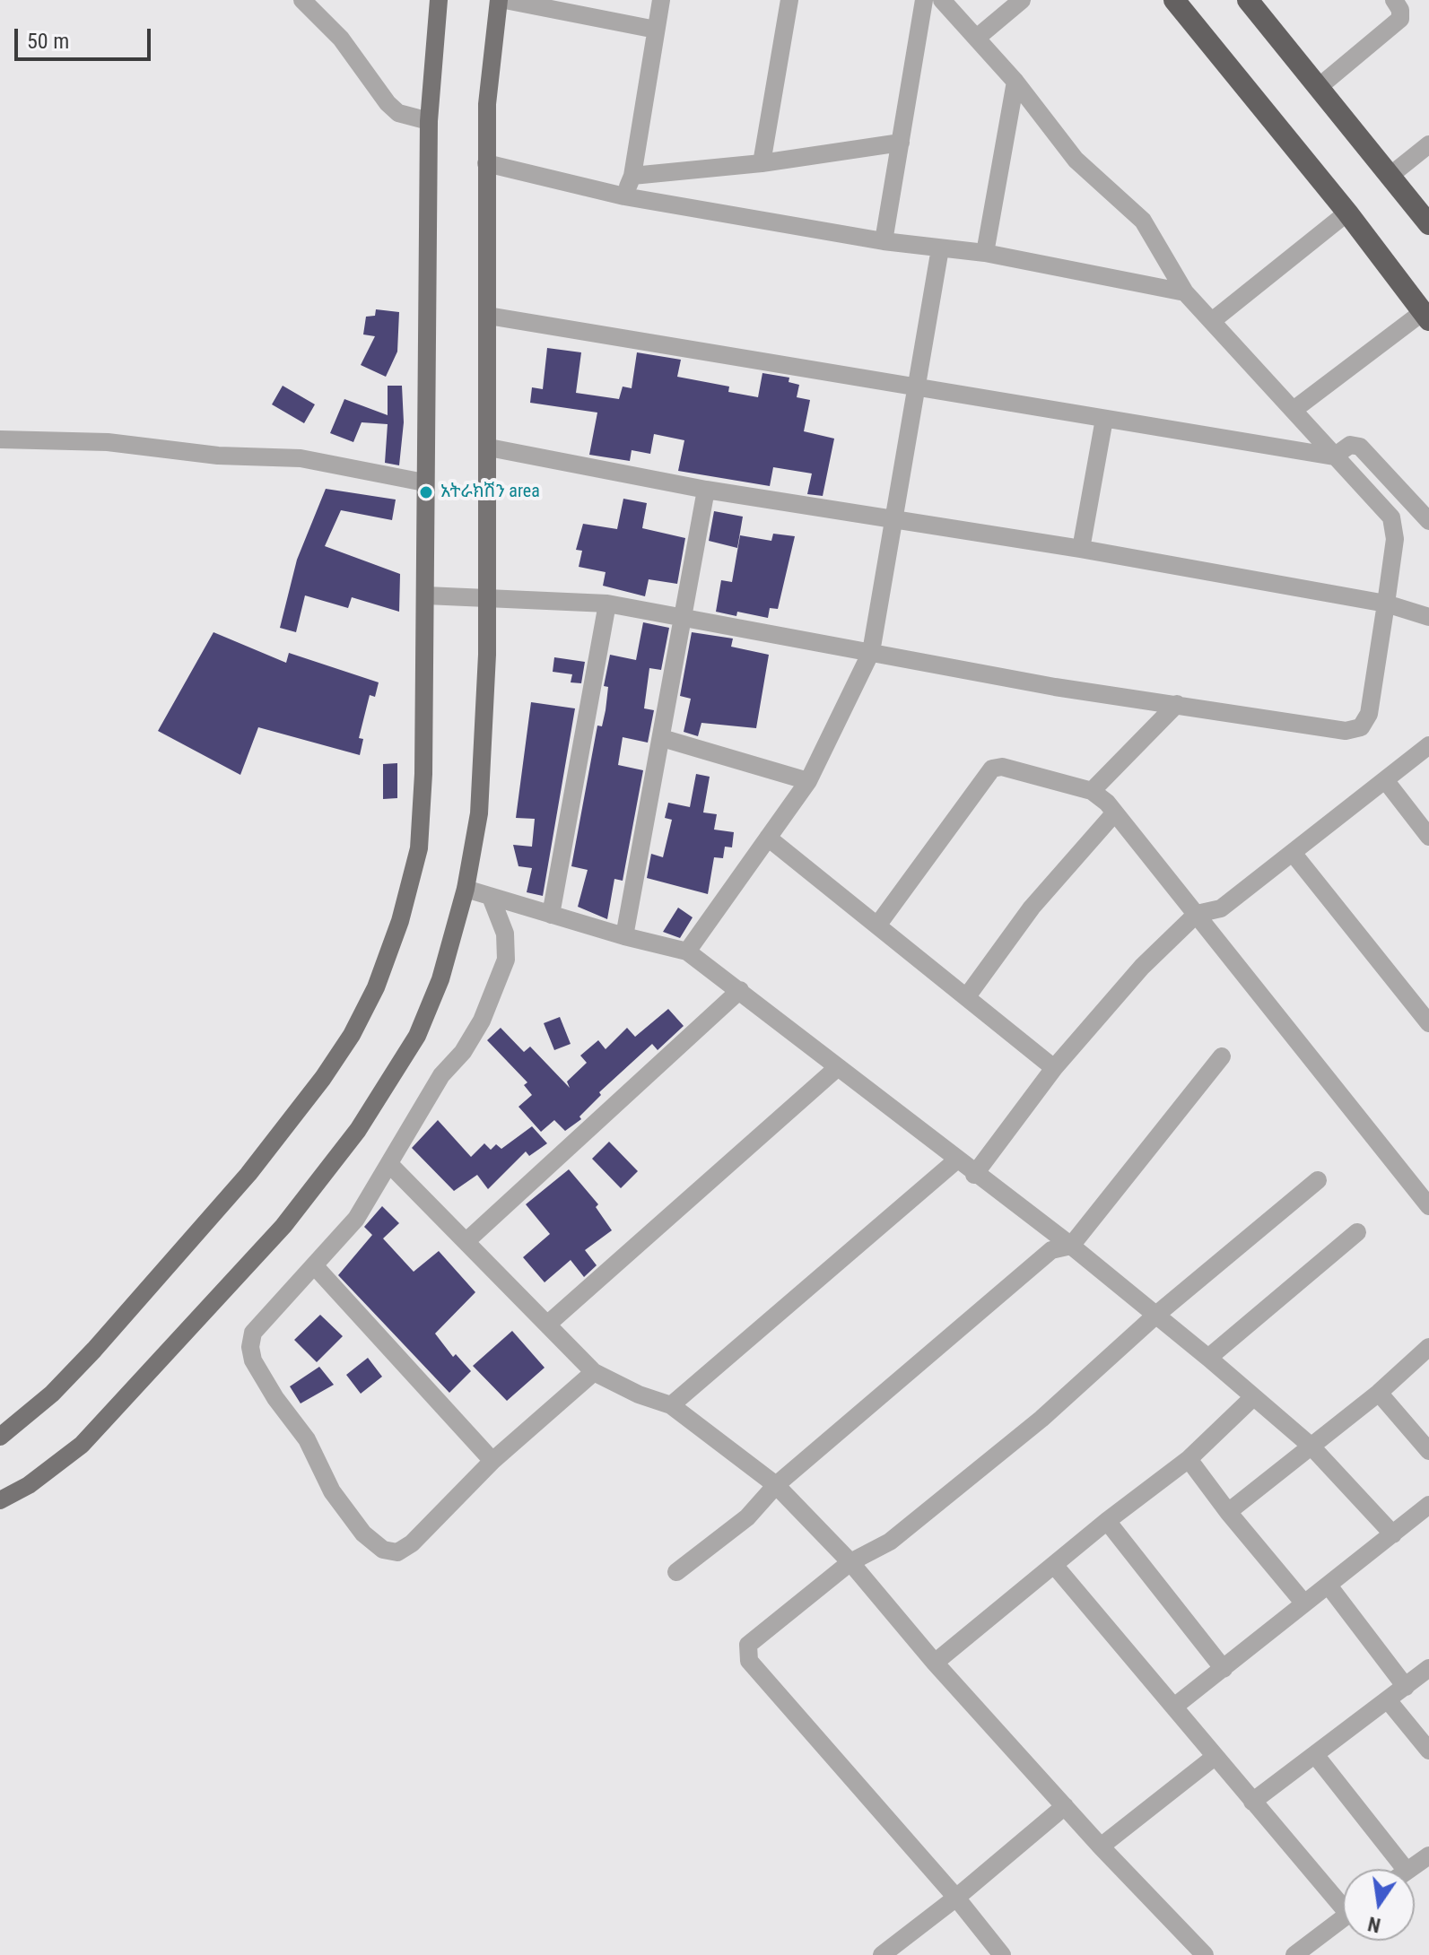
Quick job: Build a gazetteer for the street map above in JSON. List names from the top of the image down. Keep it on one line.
{"places":["አትራክሽን area"],"scale_bar":"50 m","north":"bottom"}
